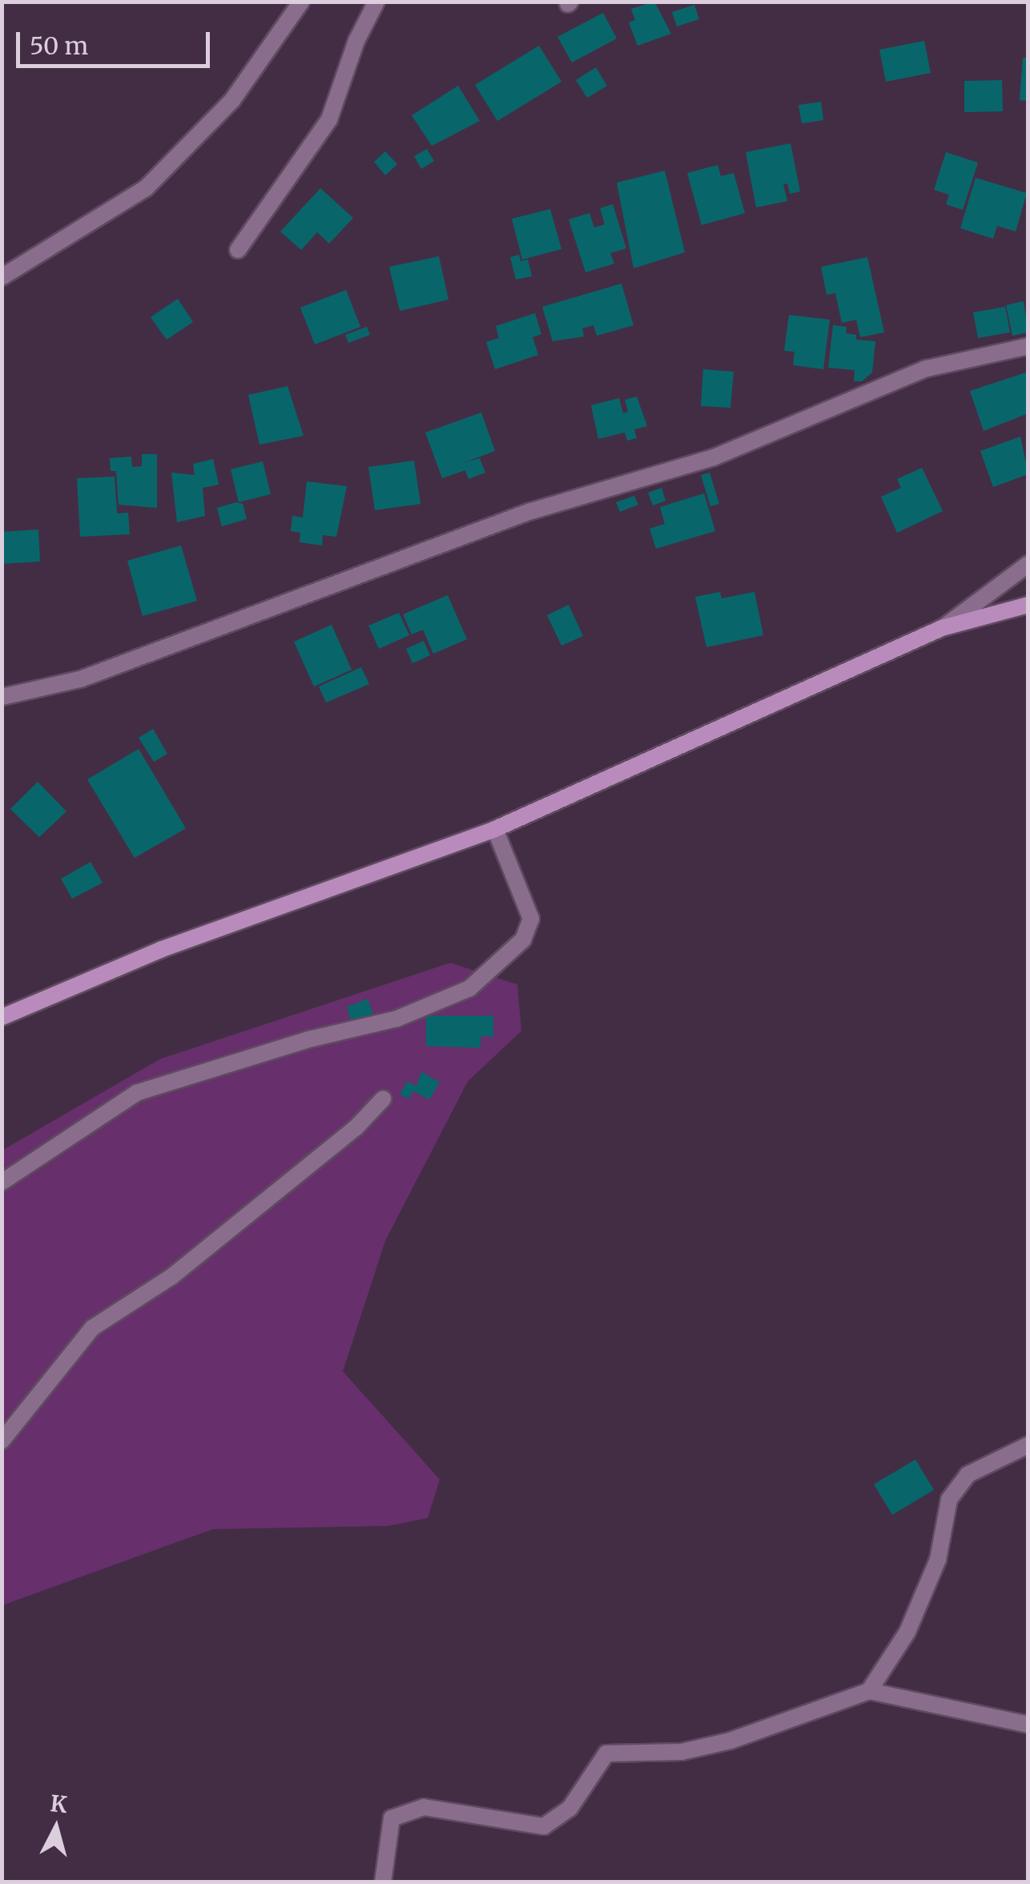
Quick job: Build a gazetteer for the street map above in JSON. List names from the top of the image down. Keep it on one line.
{"scale_bar":"50 m","north":"top"}
